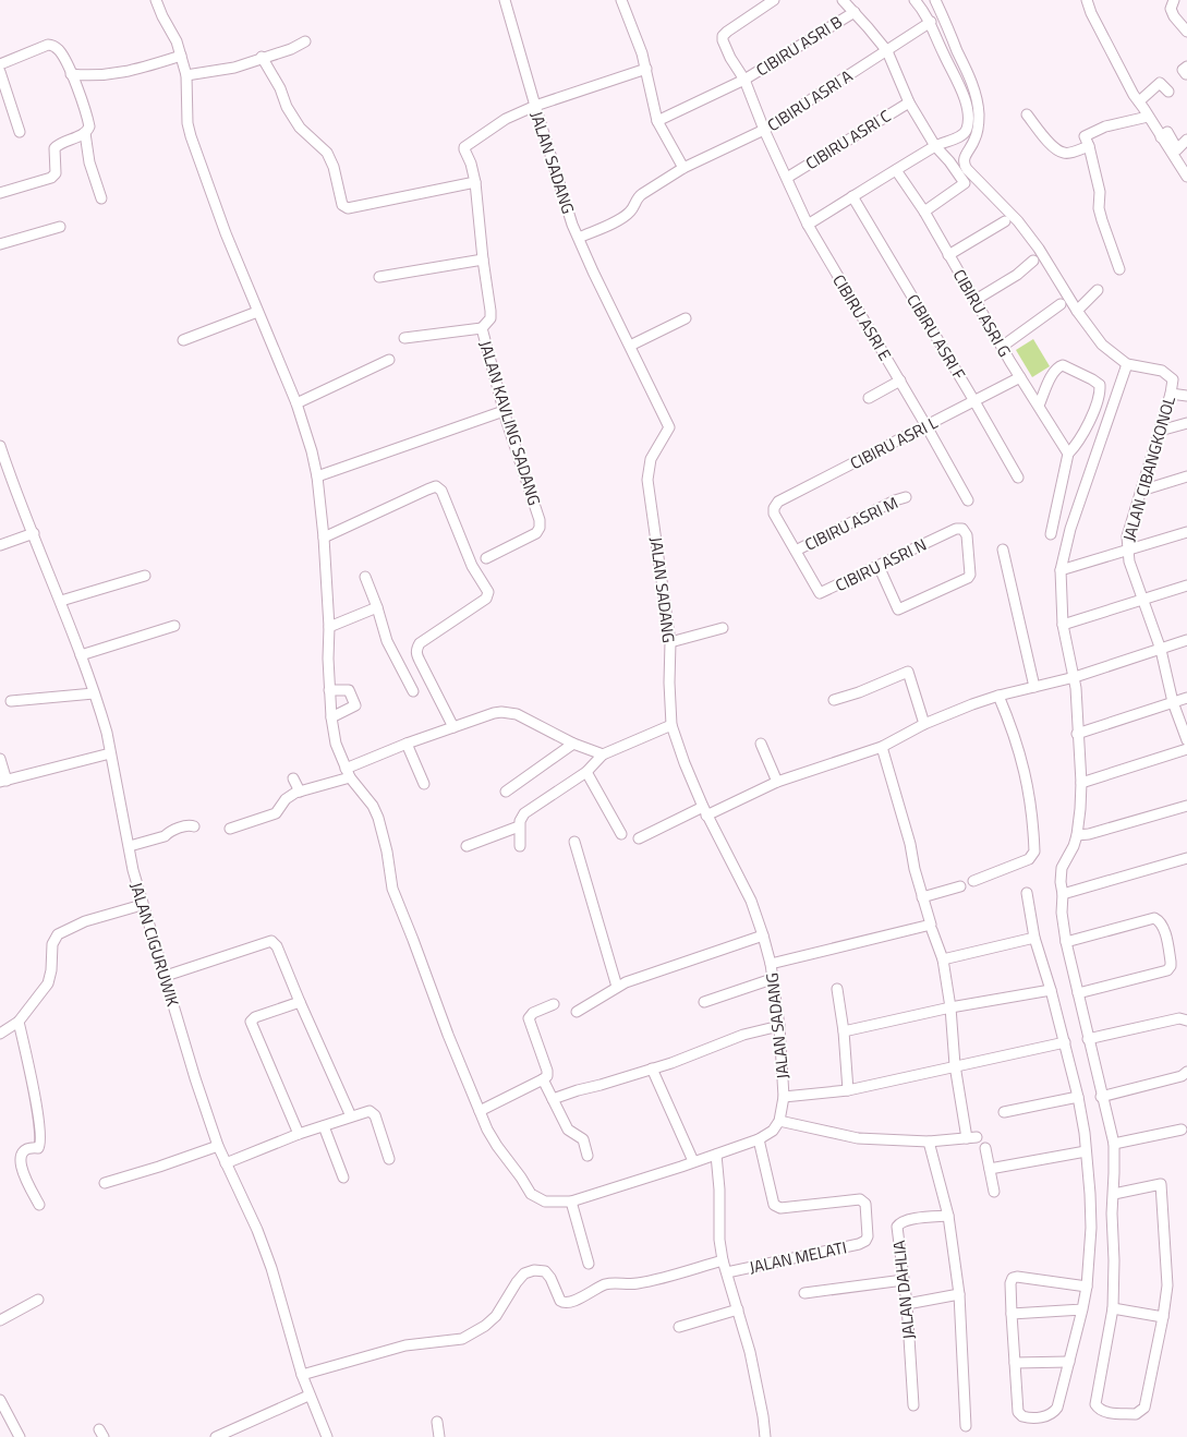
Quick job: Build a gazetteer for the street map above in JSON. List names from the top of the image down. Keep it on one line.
{"streets":{"street":["CIBIRU ASRI B","CIBIRU ASRI A","CIBIRU ASRI C","JALAN SADANG","CIBIRU ASRI G","CIBIRU ASRI E","CIBIRU ASRI F","JALAN KAVLING SADANG","CIBIRU ASRI L","JALAN CIBANGKONOL","CIBIRU ASRI M","CIBIRU ASRI N","JALAN CIGURUWIK","JALAN MELATI","JALAN DAHLIA"]},"crossings":[["CIBIRU ASRI B","CIBIRU ASRI A"],["CIBIRU ASRI B","CIBIRU ASRI E"],["CIBIRU ASRI A","JALAN SADANG"],["CIBIRU ASRI A","CIBIRU ASRI E"],["CIBIRU ASRI C","CIBIRU ASRI E"],["JALAN SADANG","JALAN KAVLING SADANG"],["CIBIRU ASRI G","CIBIRU ASRI L"],["CIBIRU ASRI E","CIBIRU ASRI L"],["CIBIRU ASRI F","CIBIRU ASRI L"],["CIBIRU ASRI L","CIBIRU ASRI N"],["CIBIRU ASRI M","CIBIRU ASRI N"]]}
